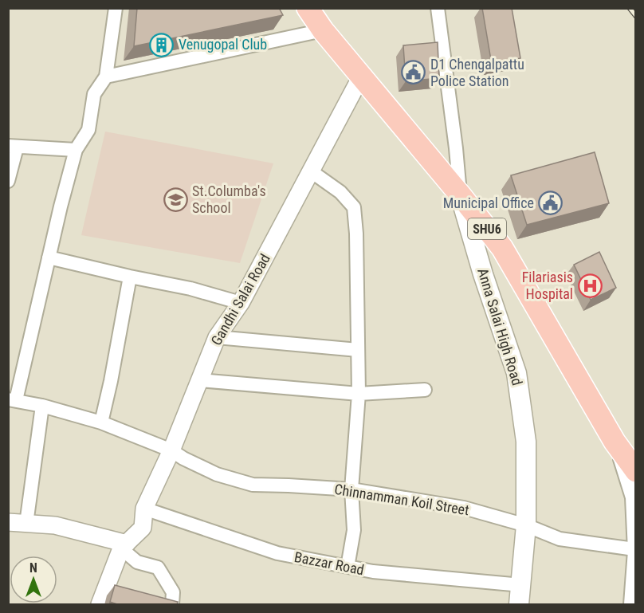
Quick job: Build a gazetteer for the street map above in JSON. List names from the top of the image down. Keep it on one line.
{"streets":{"main road":["SHU6","Anna Salai High Road"],"street":["Gandhi Salai Road","Chinnamman Koil Street","Bazzar Road"]},"crossings":[["SHU6","Gandhi Salai Road"],["SHU6","Anna Salai High Road"],["Gandhi Salai Road","Chinnamman Koil Street"],["Gandhi Salai Road","Bazzar Road"],["Anna Salai High Road","Chinnamman Koil Street"],["Anna Salai High Road","Bazzar Road"]],"places":{"building":["Venugopal Club"],"public building":["D1 Chengalpattu Police Station","Municipal Office"],"school or university":["St.Columba's School"],"hospital":["Filariasis Hospital"]},"north":"top"}
